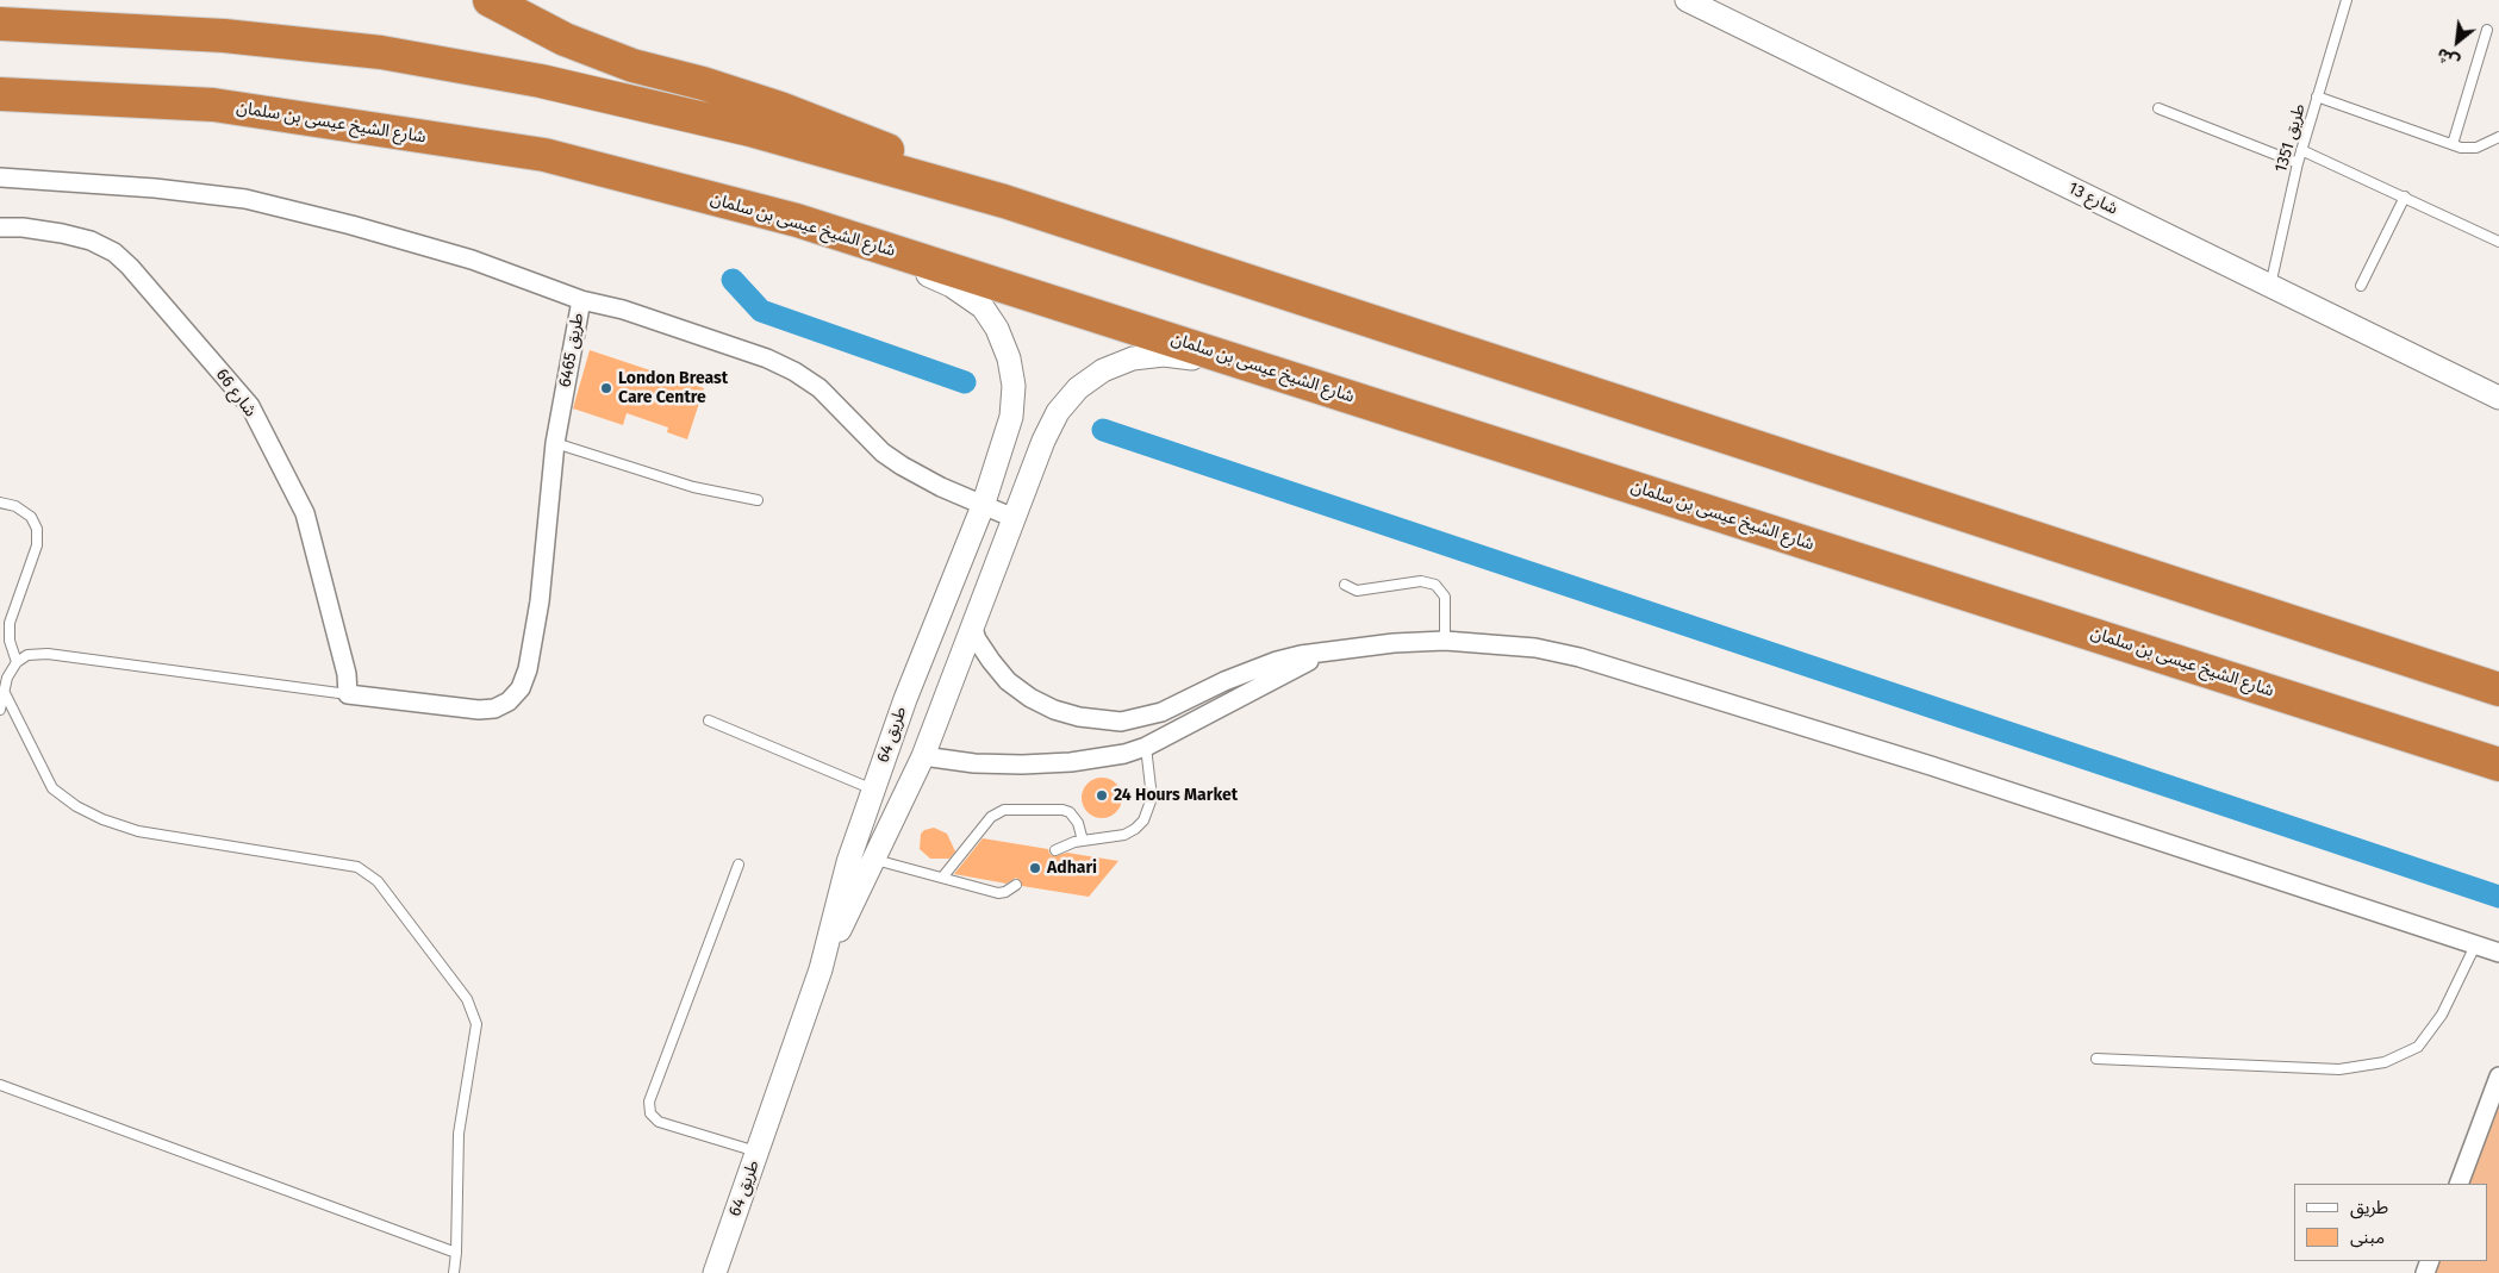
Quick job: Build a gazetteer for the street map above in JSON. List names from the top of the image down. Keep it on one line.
{"streets":{"highway":["شارع الشيخ عيسى بن سلمان"],"street":["شارع 13","طريق 6465","شارع 66","طريق 64"],"lane":["طريق 1351"]},"crossings":[["شارع الشيخ عيسى بن سلمان","طريق 64"],["طريق 1351","شارع 13"],["طريق 6465","شارع 66"],["طريق 6465","طريق 64"]],"places":["London Breast Care Centre","24 Hours Market","Adhari"],"legend":["طريق","مبنى"],"north":"bottom left"}
